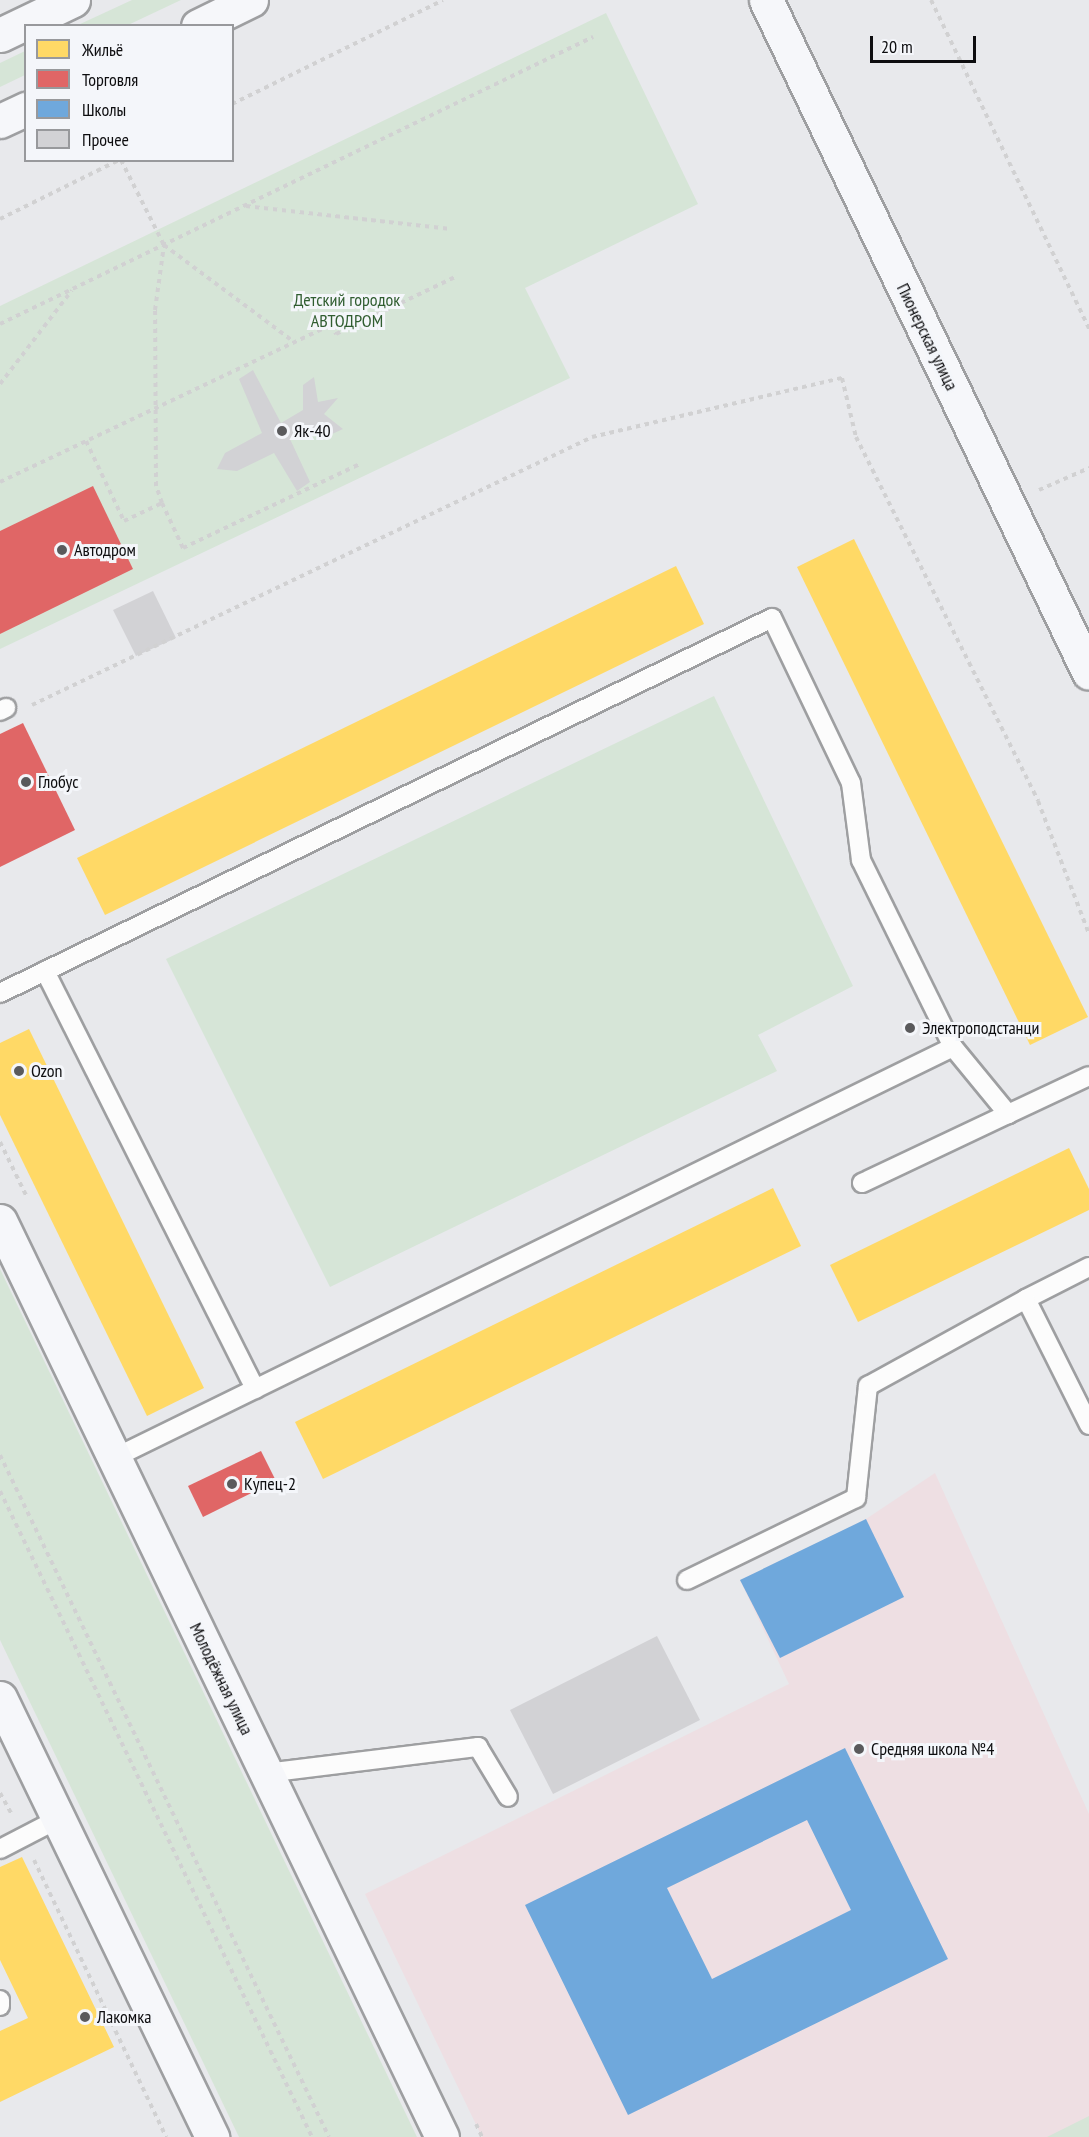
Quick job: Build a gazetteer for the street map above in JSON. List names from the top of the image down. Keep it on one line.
{"streets":{"main road":["Пионерская улица","Молодёжная улица"]},"parks":["Детский городок АВТОДРОМ"],"places":["Як-40","Автодром","Глобус","Электроподстанци","Ozon","Купец-2","Средняя школа №4","Лакомка"],"legend":["Жильё","Торговля","Школы","Прочее"],"scale_bar":"20 m"}
